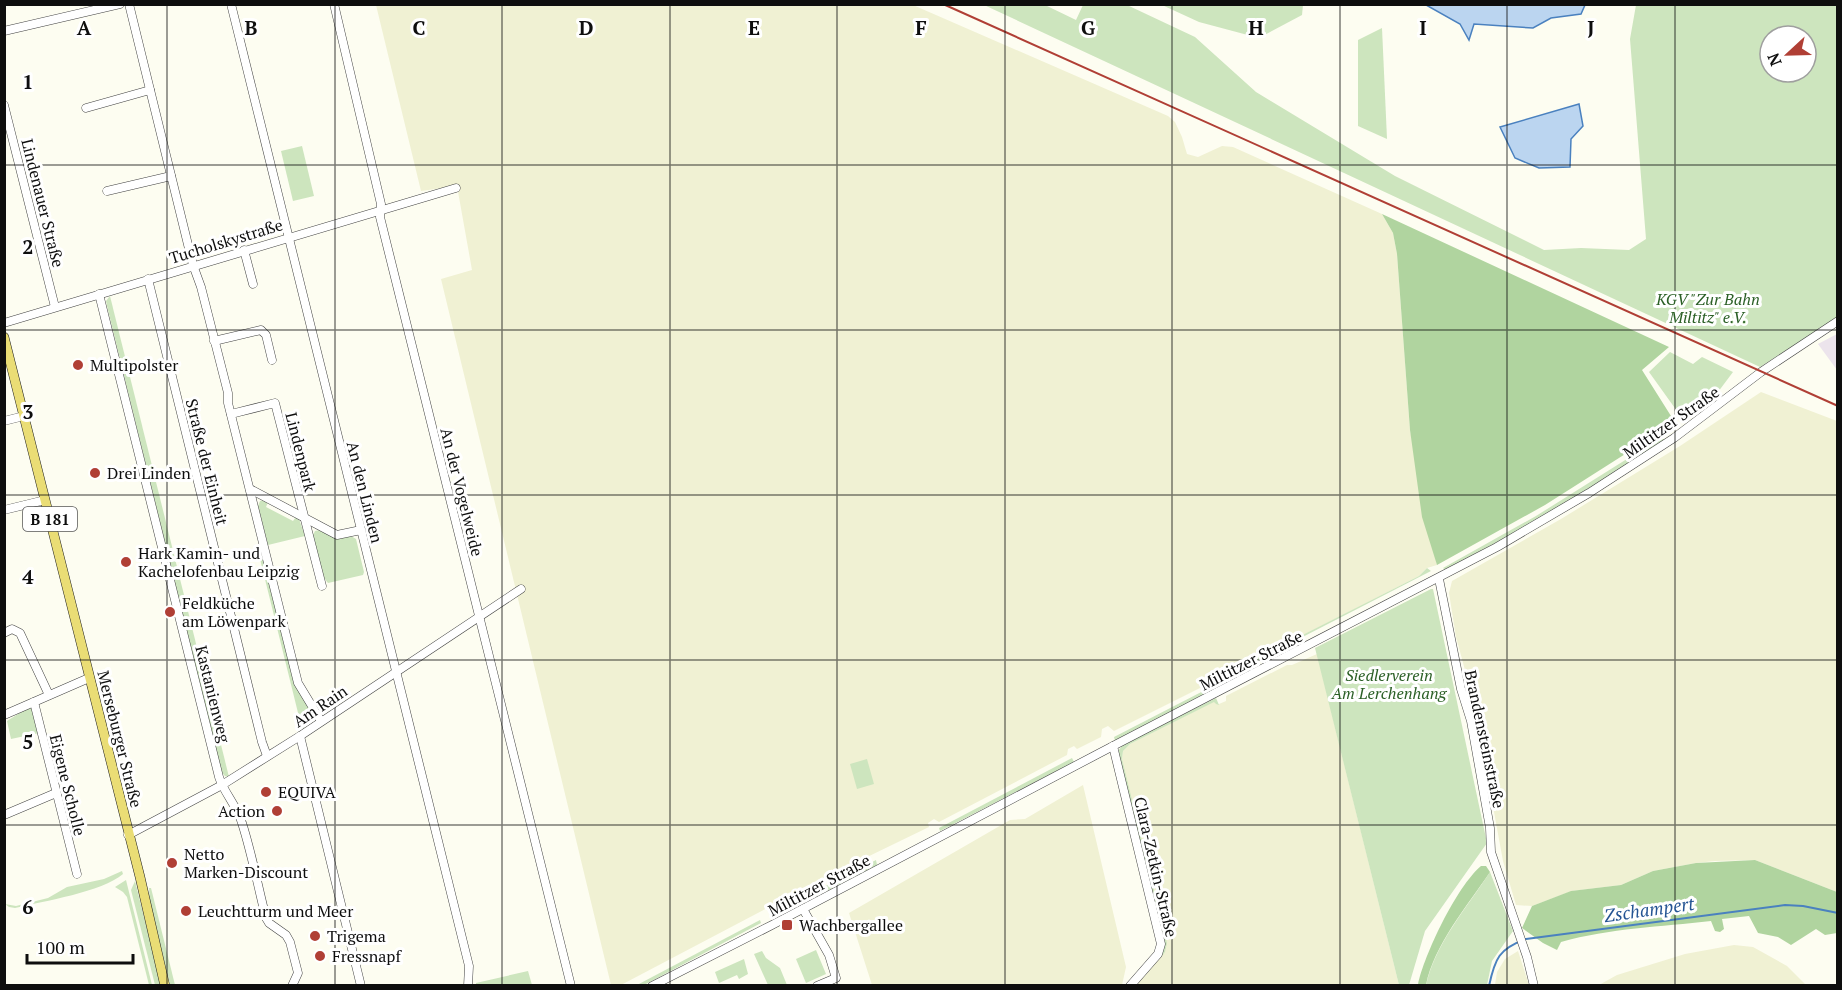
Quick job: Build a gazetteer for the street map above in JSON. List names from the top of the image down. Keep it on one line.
{"streets":{"main road":["B 181","Merseburger Straße"],"street":["Lindenauer Straße","Tucholskystraße","Miltitzer Straße","Lindenpark","Straße der Einheit","An den Linden","An der Vogelweide","Kastanienweg","Am Rain","Brandensteinstraße","Eigene Scholle","Clara-Zetkin-Straße"]},"crossings":[["Lindenauer Straße","Tucholskystraße"],["Tucholskystraße","Straße der Einheit"],["Tucholskystraße","An den Linden"],["Tucholskystraße","An der Vogelweide"],["Tucholskystraße","Kastanienweg"],["Miltitzer Straße","Brandensteinstraße"],["Miltitzer Straße","Clara-Zetkin-Straße"],["Lindenpark","An den Linden"],["Straße der Einheit","Am Rain"],["An den Linden","Am Rain"],["An der Vogelweide","Am Rain"],["Kastanienweg","Am Rain"],["Am Rain","Merseburger Straße"]],"water":["Zschampert"],"parks":["KGV \"Zur Bahn Miltitz\" e.V.","Siedlerverein Am Lerchenhang"],"places":{"other":["Multipolster","Drei Linden","Hark Kamin- und Kachelofenbau Leipzig","Feldküche am Löwenpark","EQUIVA","Action","Netto Marken-Discount","Leuchtturm und Meer","Trigema","Fressnapf"],"transit":["Wachbergallee"]},"scale_bar":"100 m","north":"left","grid":{"columns":["A","B","C","D","E","F","G","H","I","J"],"rows":["1","2","3","4","5","6"]}}
